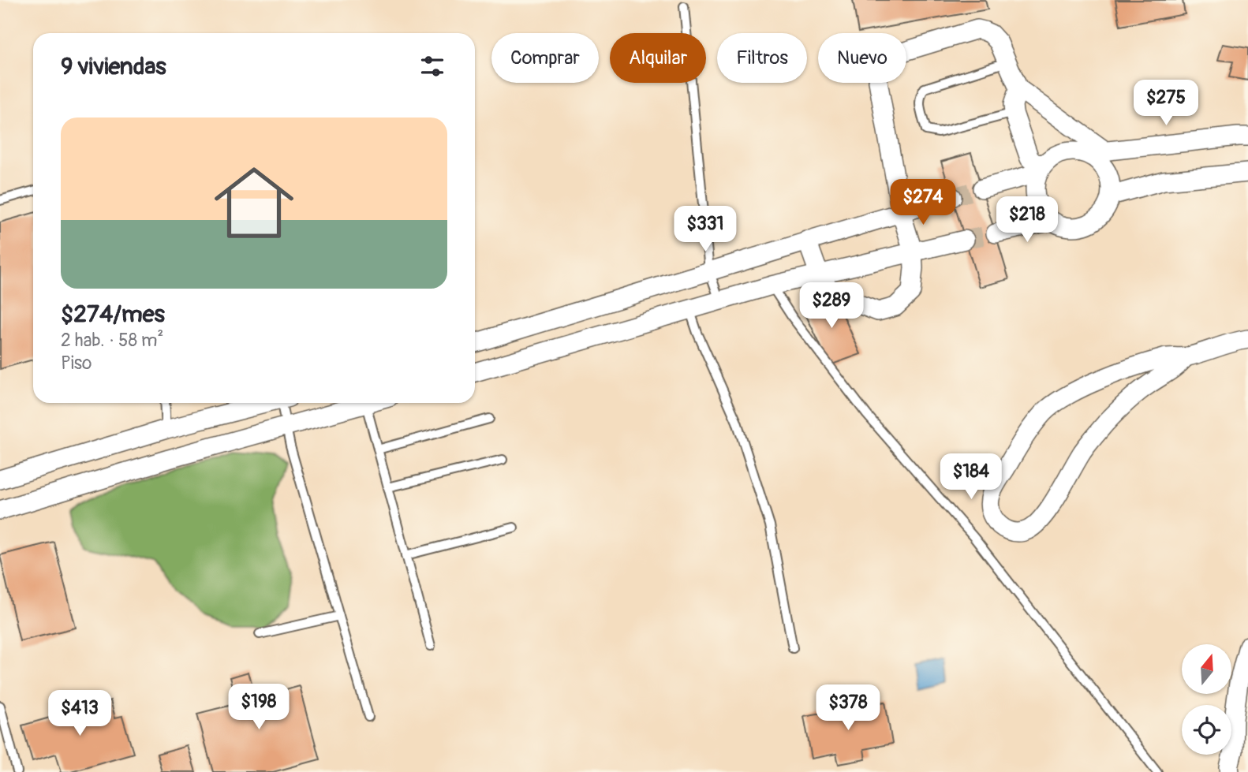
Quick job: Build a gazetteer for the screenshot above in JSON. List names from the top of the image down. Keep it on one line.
{"north":"top","page":{"chip":["Comprar","Alquilar","Filtros","Nuevo"],"heading":"9 viviendas","price":["$275","$274","$218","$331","$289","$184","$198","$378","$413"],"list":[{"name":"$274/mes","note":"2 hab. · 58 m² · Piso"}]}}
